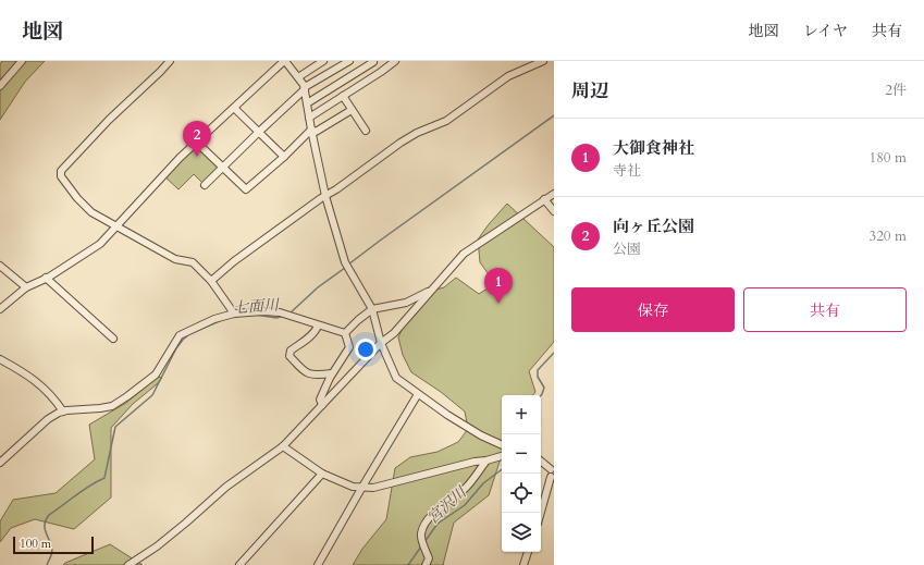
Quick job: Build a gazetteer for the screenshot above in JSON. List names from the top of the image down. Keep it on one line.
{"water":["七面川","宮沢川"],"scale_bar":"100 m","page":{"header":"地図","nav":["地図","レイヤ","共有"],"heading":["周辺","2件"],"list":[{"mark":"1","name":"大御食神社","note":"寺社","value":"180 m"},{"mark":"2","name":"向ヶ丘公園","note":"公園","value":"320 m"}],"pins":["2","1"],"buttons":["保存","共有"],"map_buttons":["+","−"],"scale":"100 m"}}
